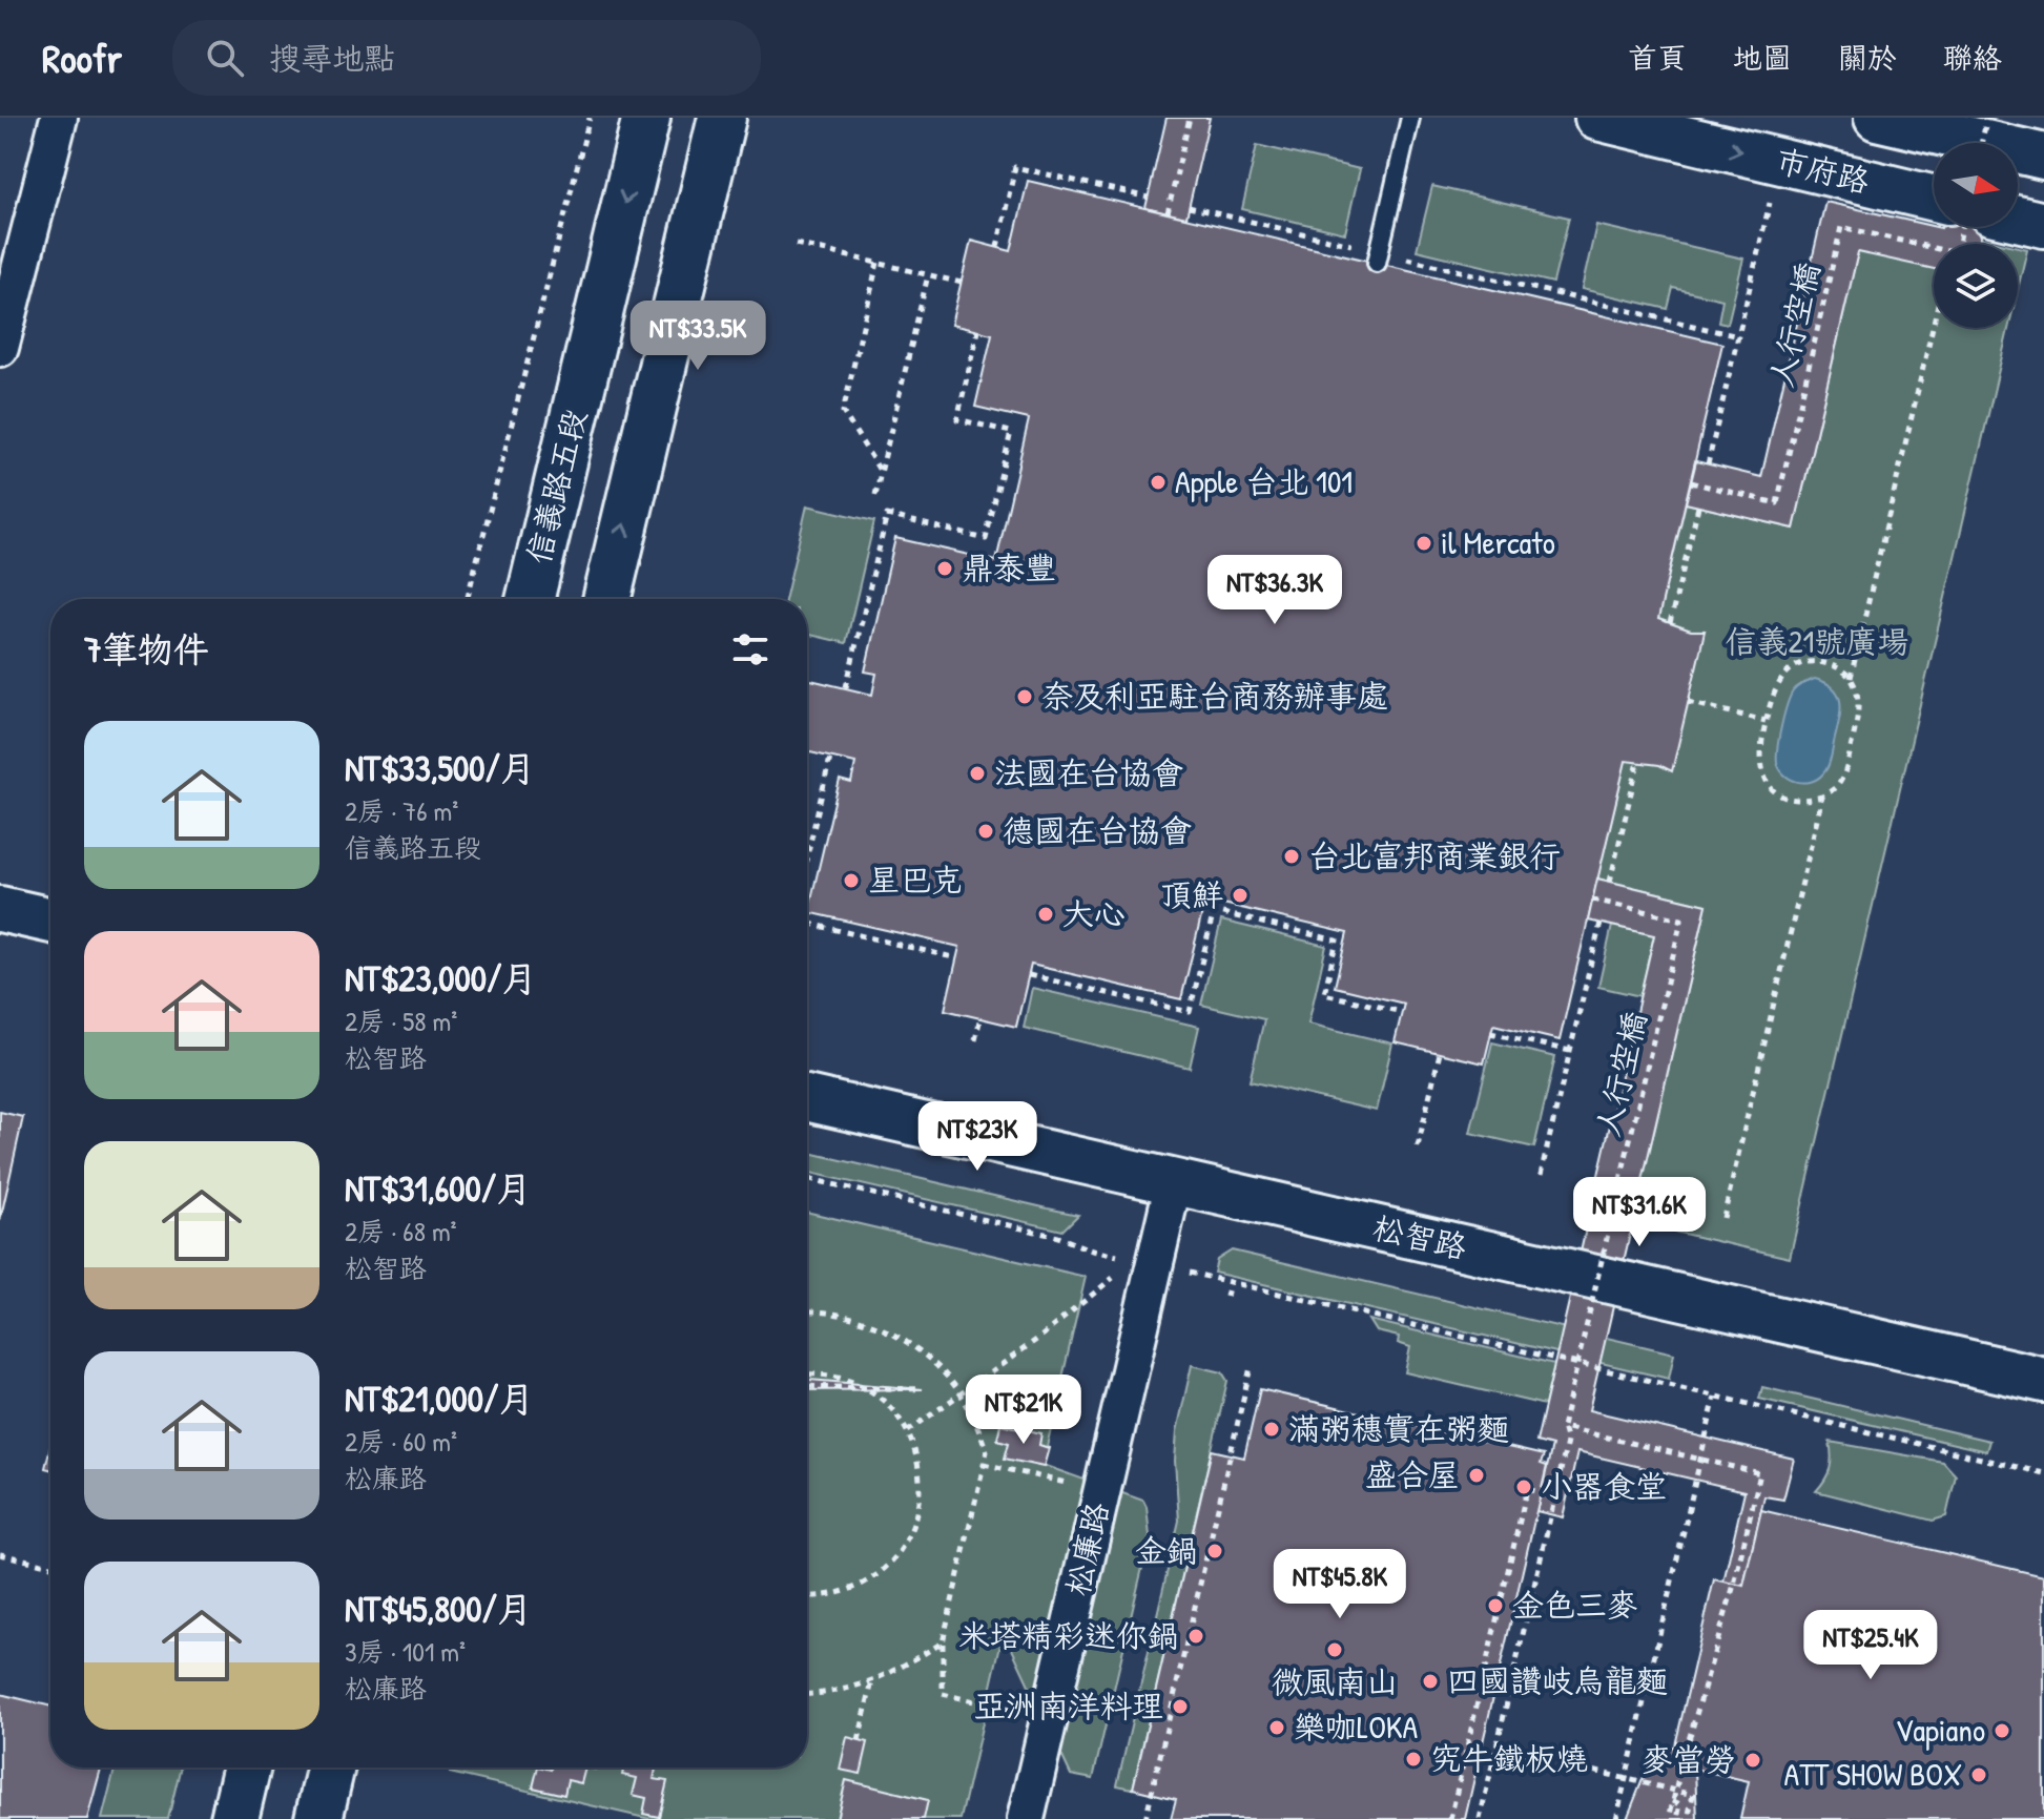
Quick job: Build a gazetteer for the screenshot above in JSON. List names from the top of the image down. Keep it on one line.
{"streets":{"main road":["信義路五段"],"street":["市府路","松智路","松廉路"],"path":["人行空橋"]},"crossings":[["松智路","松廉路"]],"one_way":["市府路"],"parks":["信義21號廣場"],"places":["Apple 台北 101","il Mercato","鼎泰豐","奈及利亞駐台商務辦事處","法國在台協會","德國在台協會","台北富邦商業銀行","星巴克","頂鮮","大心","滿粥穗實在粥麵","盛合屋","小器食堂","金鍋","金色三麥","米塔精彩迷你鍋","微風南山","四國讚岐烏龍麵","亞洲南洋料理","樂咖LOKA","Vapiano","究牛鐵板燒","麥當勞","ATT SHOW BOX"],"north":"right","page":{"header":"Roofr","search":"搜尋地點","nav":["首頁","地圖","關於","聯絡"],"price":["NT$33.5K","NT$36.3K","NT$23K","NT$31.6K","NT$21K","NT$45.8K","NT$25.4K"],"heading":"7筆物件","list":[{"name":"NT$33,500/月","note":"2房 · 76 m² · 信義路五段"},{"name":"NT$23,000/月","note":"2房 · 58 m² · 松智路"},{"name":"NT$31,600/月","note":"2房 · 68 m² · 松智路"},{"name":"NT$21,000/月","note":"2房 · 60 m² · 松廉路"},{"name":"NT$45,800/月","note":"3房 · 101 m² · 松廉路"}]}}
